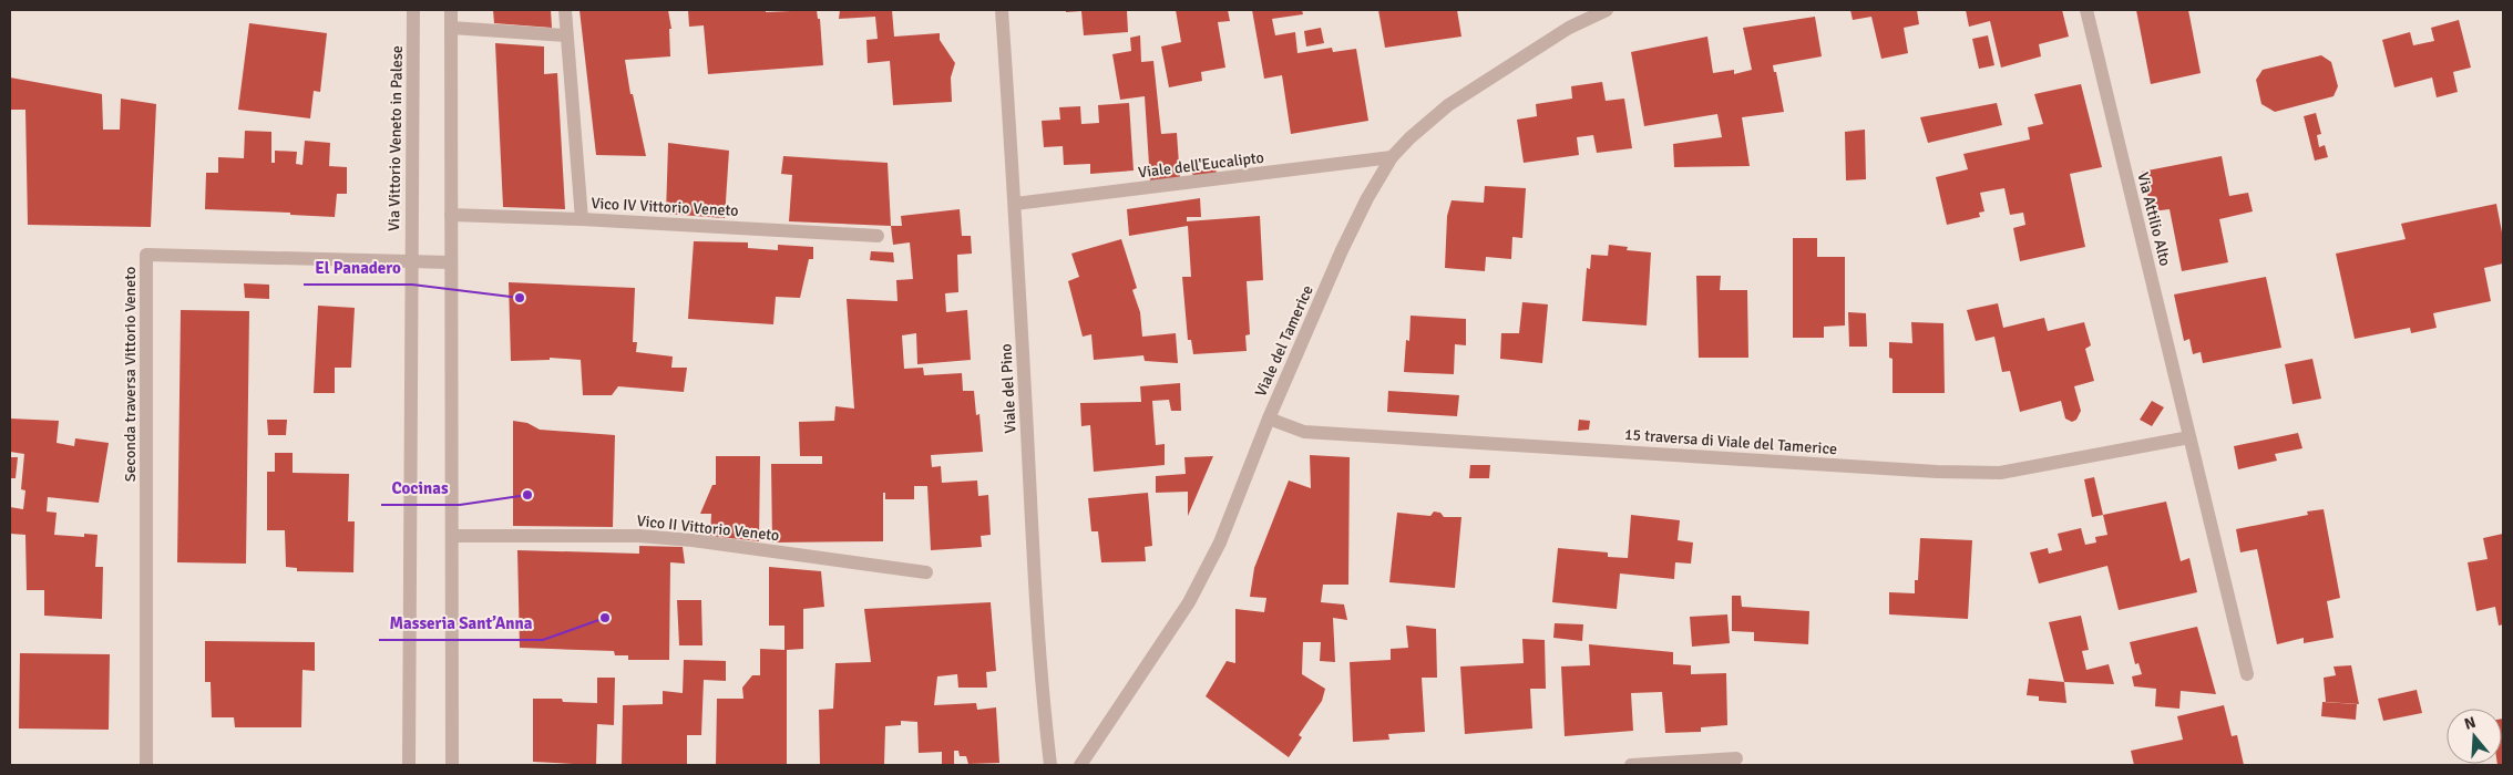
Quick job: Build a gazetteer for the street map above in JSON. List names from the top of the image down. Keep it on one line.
{"streets":{"street":["Via Vittorio Veneto in Palese","Viale dell'Eucalipto","Vico IV Vittorio Veneto","Via Attilio Alto","Viale del Tamerice","Seconda traversa Vittorio Veneto","Viale del Pino","15 traversa di Viale del Tamerice","Vico II Vittorio Veneto"]},"crossings":[["Via Vittorio Veneto in Palese","Seconda traversa Vittorio Veneto"],["Viale dell'Eucalipto","Viale del Tamerice"],["Viale dell'Eucalipto","Viale del Pino"],["Via Attilio Alto","15 traversa di Viale del Tamerice"],["Viale del Tamerice","15 traversa di Viale del Tamerice"]],"places":["El Panadero","Cocinas","Masseria Sant’Anna"],"north":"top"}
